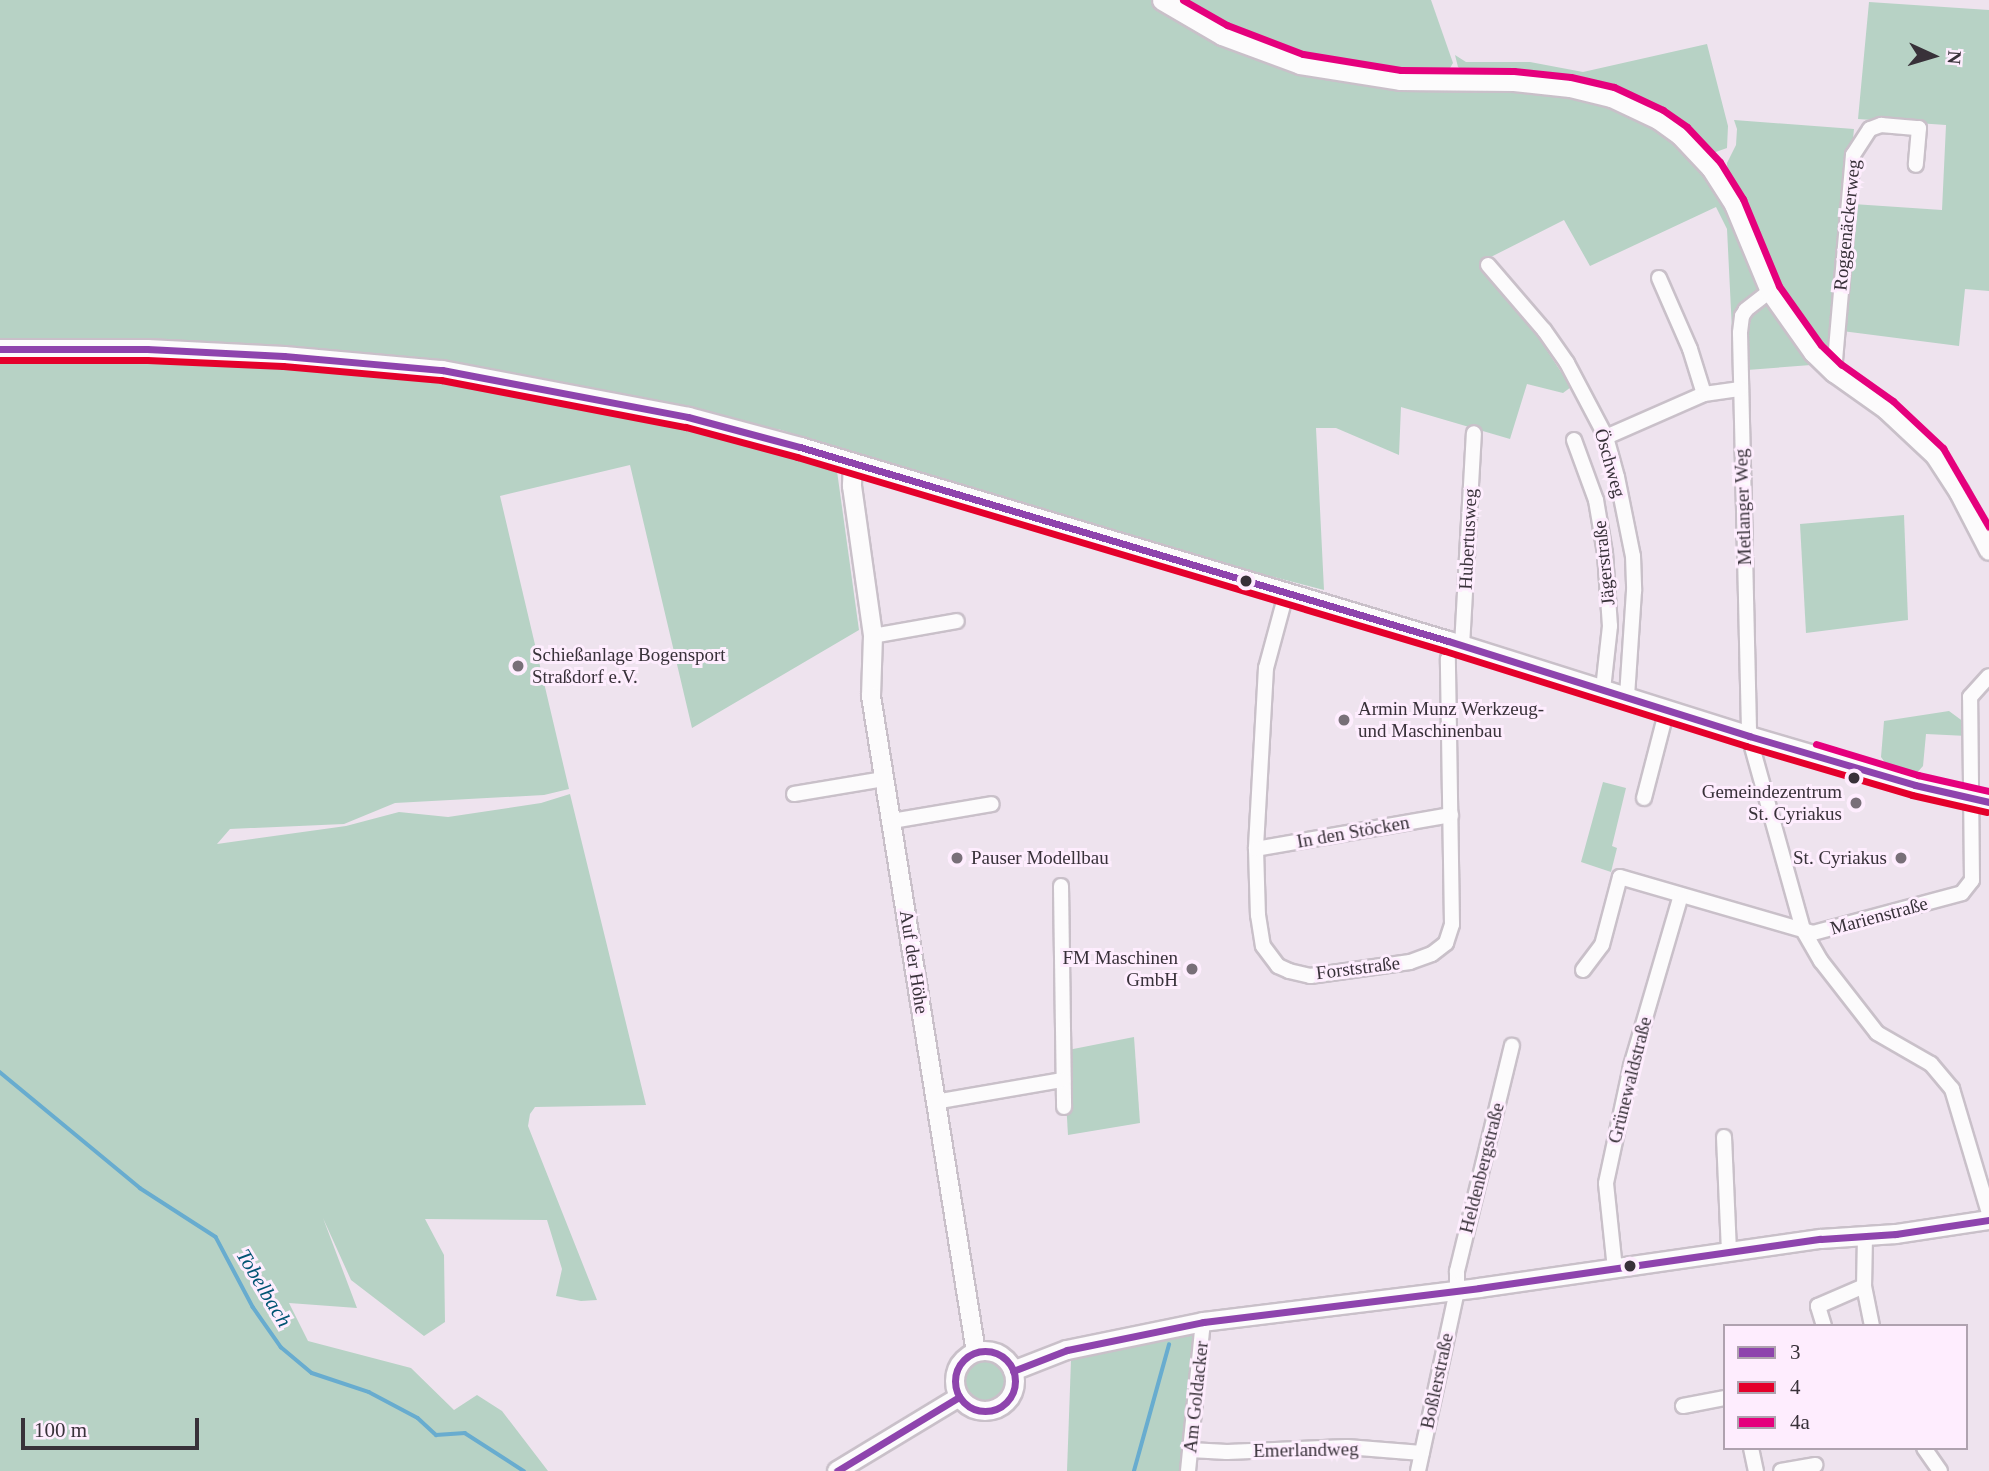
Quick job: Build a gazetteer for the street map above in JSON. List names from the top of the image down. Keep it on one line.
{"streets":{"street":["Roggenäckerweg","Öschweg","Metlanger Weg","Hubertusweg","Jägerstraße","In den Stöcken","Marienstraße","Auf der Höhe","Forststraße","Grünewaldstraße","Heldenbergstraße","Boßlerstraße","Am Goldacker","Emerlandweg"]},"crossings":[["Metlanger Weg","Marienstraße"],["Hubertusweg","Forststraße"],["In den Stöcken","Forststraße"],["Marienstraße","Grünewaldstraße"],["Heldenbergstraße","Boßlerstraße"],["Boßlerstraße","Emerlandweg"],["Am Goldacker","Emerlandweg"]],"water":["Tobelbach"],"places":["Schießanlage Bogensport Straßdorf e.V.","Armin Munz Werkzeug- und Maschinenbau","Gemeindezentrum St. Cyriakus","Pauser Modellbau","St. Cyriakus","FM Maschinen GmbH"],"lines":["transit line 4a","transit line 3","transit line 4"],"legend":["3","4","4a"],"scale_bar":"100 m","north":"right"}
